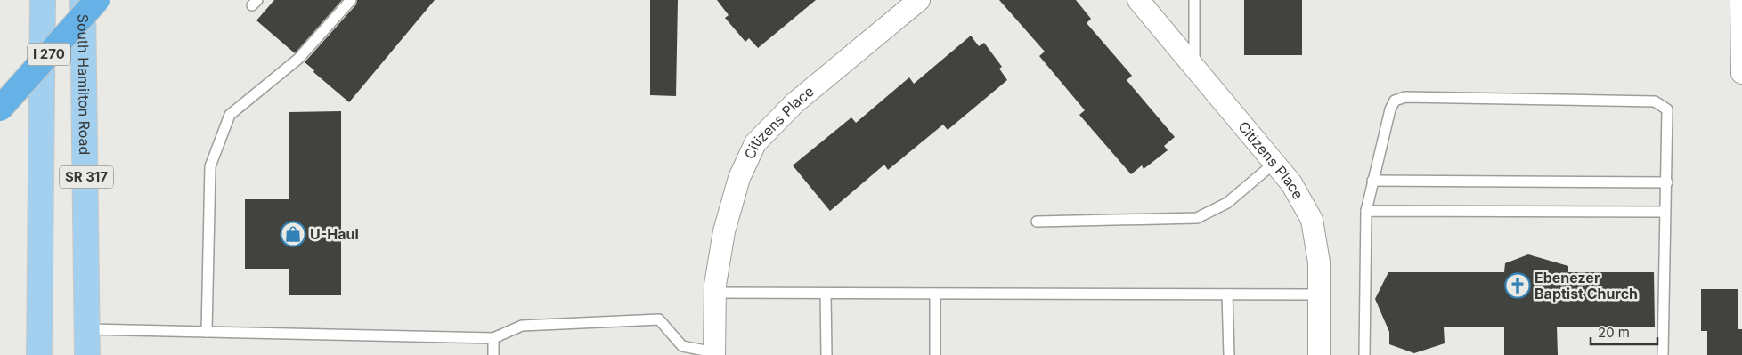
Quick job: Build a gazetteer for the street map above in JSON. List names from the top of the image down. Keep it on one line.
{"streets":{"highway":["I 270"],"main road":["South Hamilton Road","SR 317"],"street":["Citizens Place"]},"places":{"shop":["U-Haul"],"church":["Ebenezer Baptist Church"]},"scale_bar":"20 m"}
